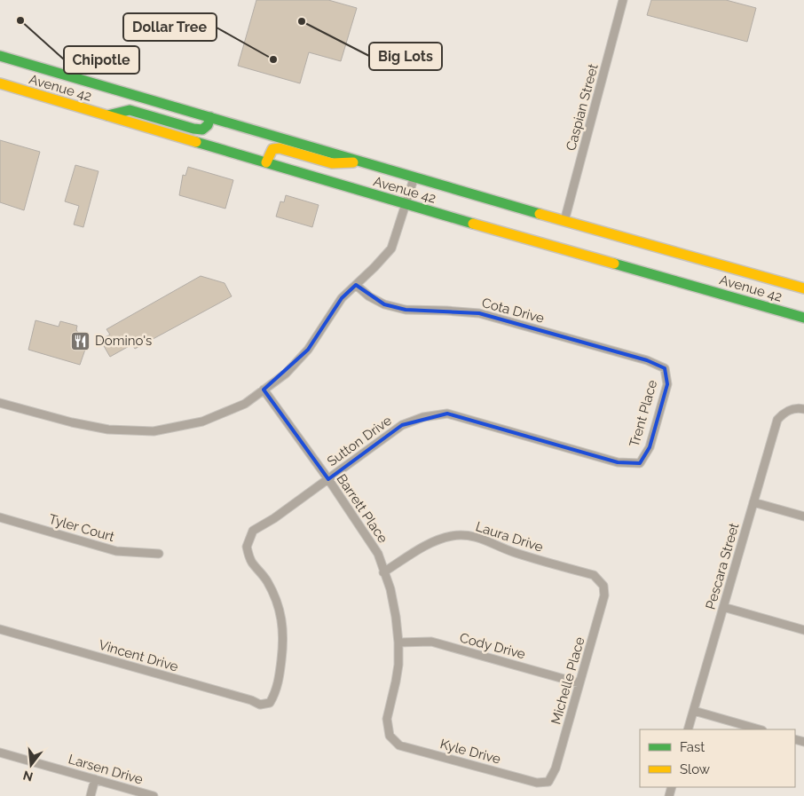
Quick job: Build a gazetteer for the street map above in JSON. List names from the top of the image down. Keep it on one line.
{"streets":{"main road":["Avenue 42"],"street":["Caspian Street","Cota Drive","Trent Place","Sutton Drive","Barrett Place","Tyler Court","Laura Drive","Pescara Street","Cody Drive","Vincent Drive","Michelle Place","Kyle Drive","Larsen Drive"]},"crossings":[["Avenue 42","Caspian Street"],["Cota Drive","Trent Place"],["Trent Place","Sutton Drive"],["Sutton Drive","Barrett Place"],["Sutton Drive","Vincent Drive"],["Barrett Place","Laura Drive"],["Barrett Place","Cody Drive"],["Barrett Place","Kyle Drive"],["Laura Drive","Michelle Place"],["Cody Drive","Michelle Place"],["Michelle Place","Kyle Drive"]],"places":{"other":["Chipotle","Big Lots","Dollar Tree"],"restaurant":["Domino's"]},"legend":["Fast","Slow"],"north":"bottom"}
